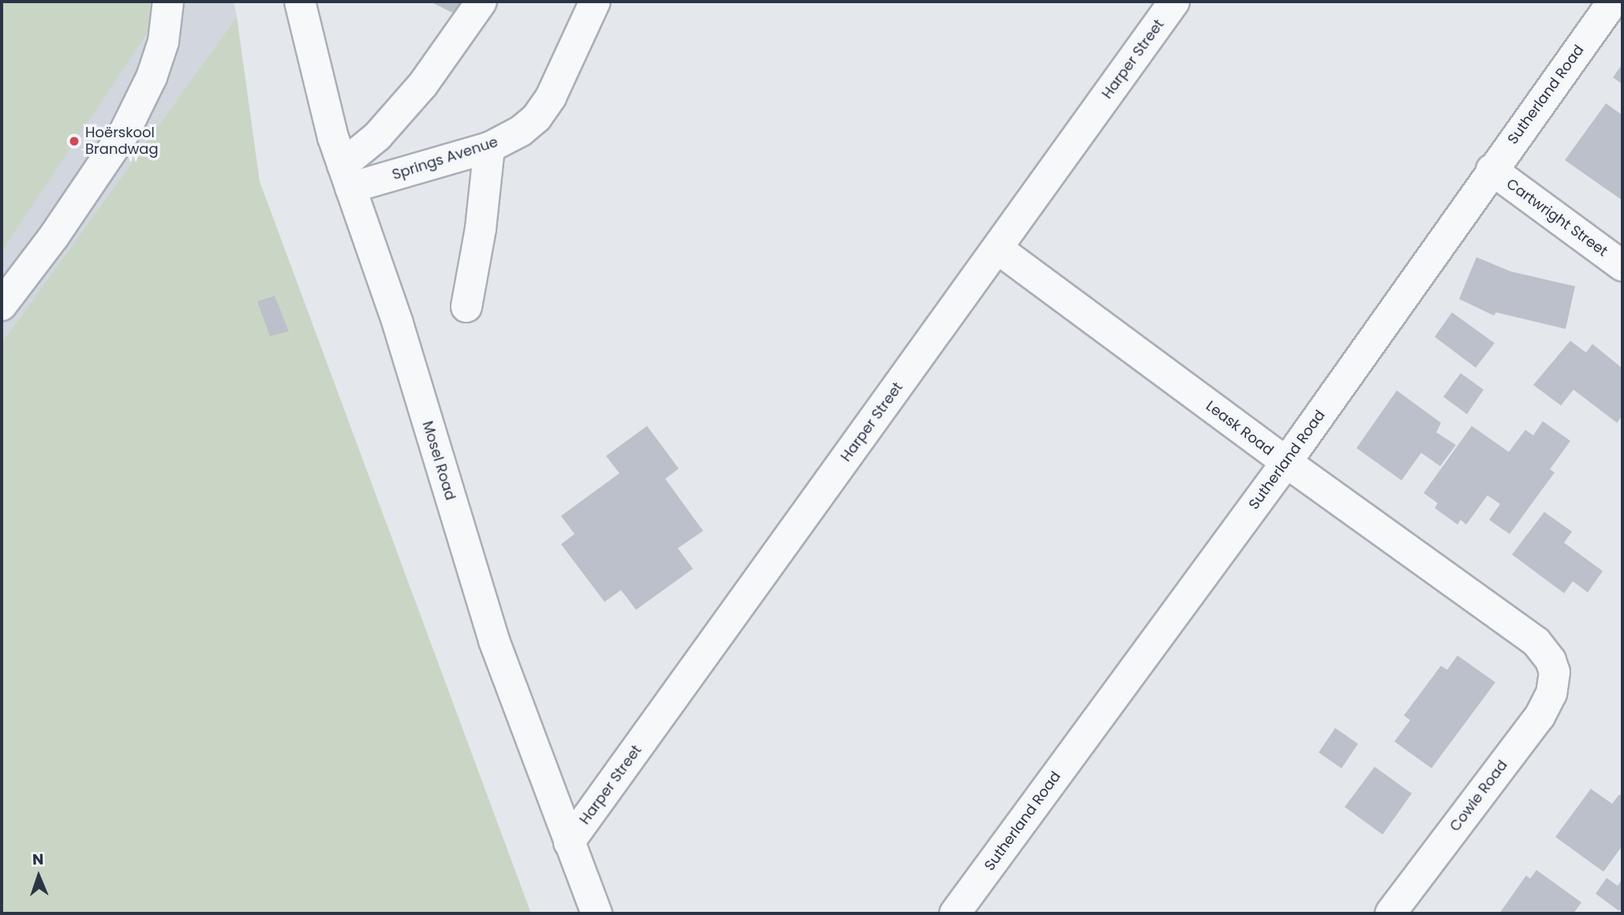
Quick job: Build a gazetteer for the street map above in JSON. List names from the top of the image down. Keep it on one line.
{"streets":{"street":["Harper Street","Sutherland Road","Springs Avenue","Cartwright Street","Leask Road","Mosel Road","Cowie Road"]},"crossings":[["Harper Street","Leask Road"],["Harper Street","Mosel Road"],["Sutherland Road","Cartwright Street"],["Sutherland Road","Leask Road"],["Springs Avenue","Mosel Road"],["Leask Road","Cowie Road"]],"places":["Hoërskool Brandwag"],"north":"top"}
